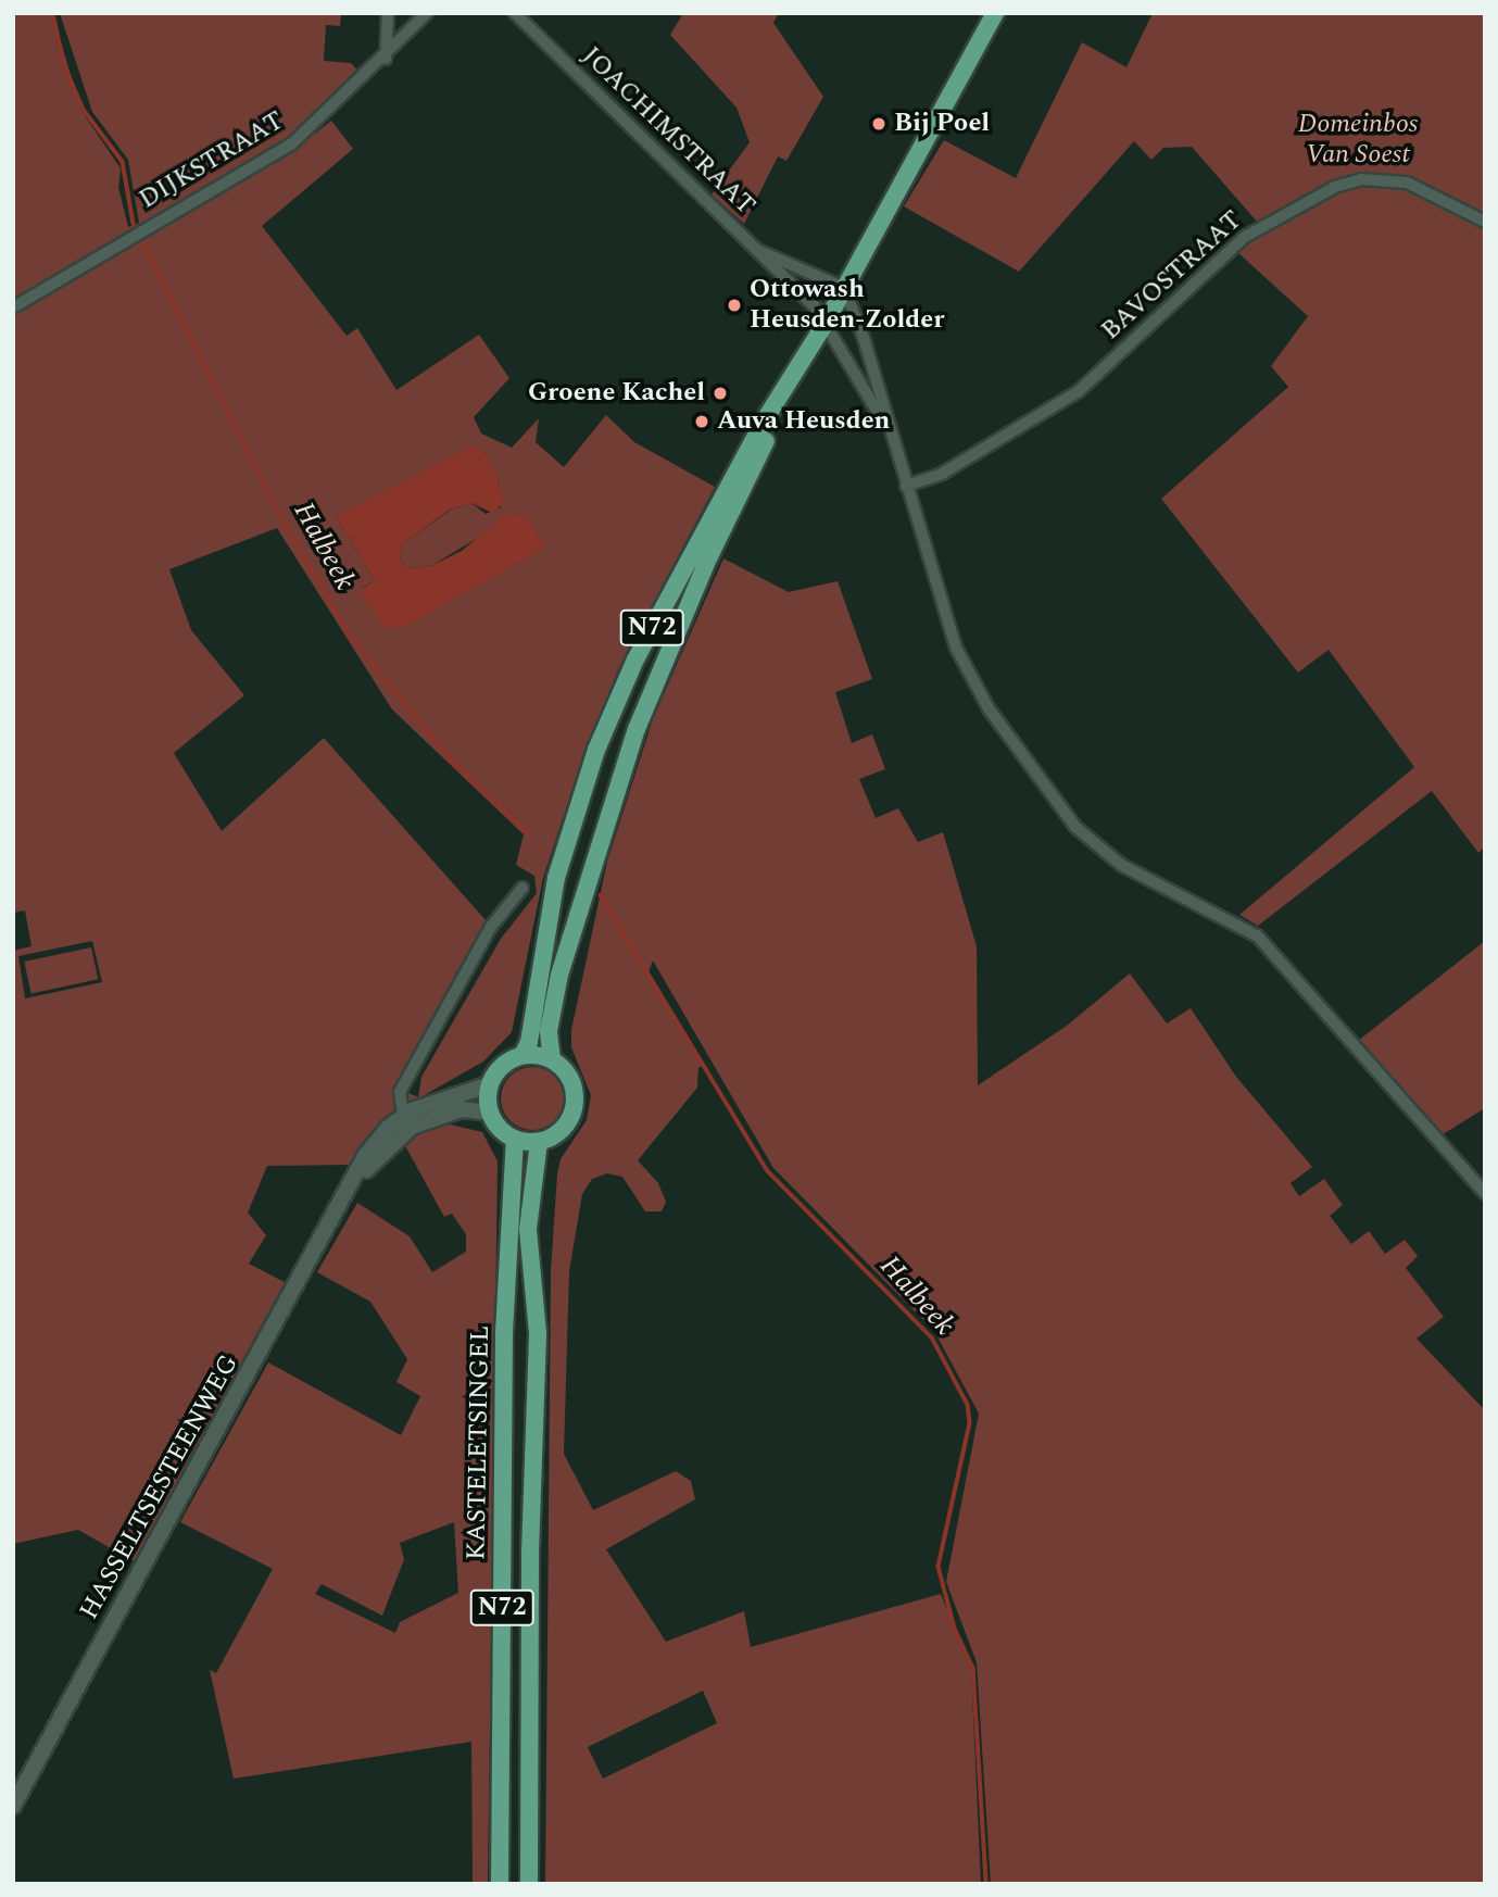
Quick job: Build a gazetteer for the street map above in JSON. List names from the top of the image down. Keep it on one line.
{"streets":{"main road":["N72","KASTELETSINGEL","HASSELTSESTEENWEG"],"street":["JOACHIMSTRAAT","DIJKSTRAAT","BAVOSTRAAT"]},"crossings":[["JOACHIMSTRAAT","N72"],["N72","KASTELETSINGEL"],["N72","HASSELTSESTEENWEG"],["KASTELETSINGEL","HASSELTSESTEENWEG"]],"water":["Halbeek"],"parks":["Domeinbos Van Soest"],"places":["Bij Poel","Ottowash Heusden-Zolder","Groene Kachel","Auva Heusden"]}
